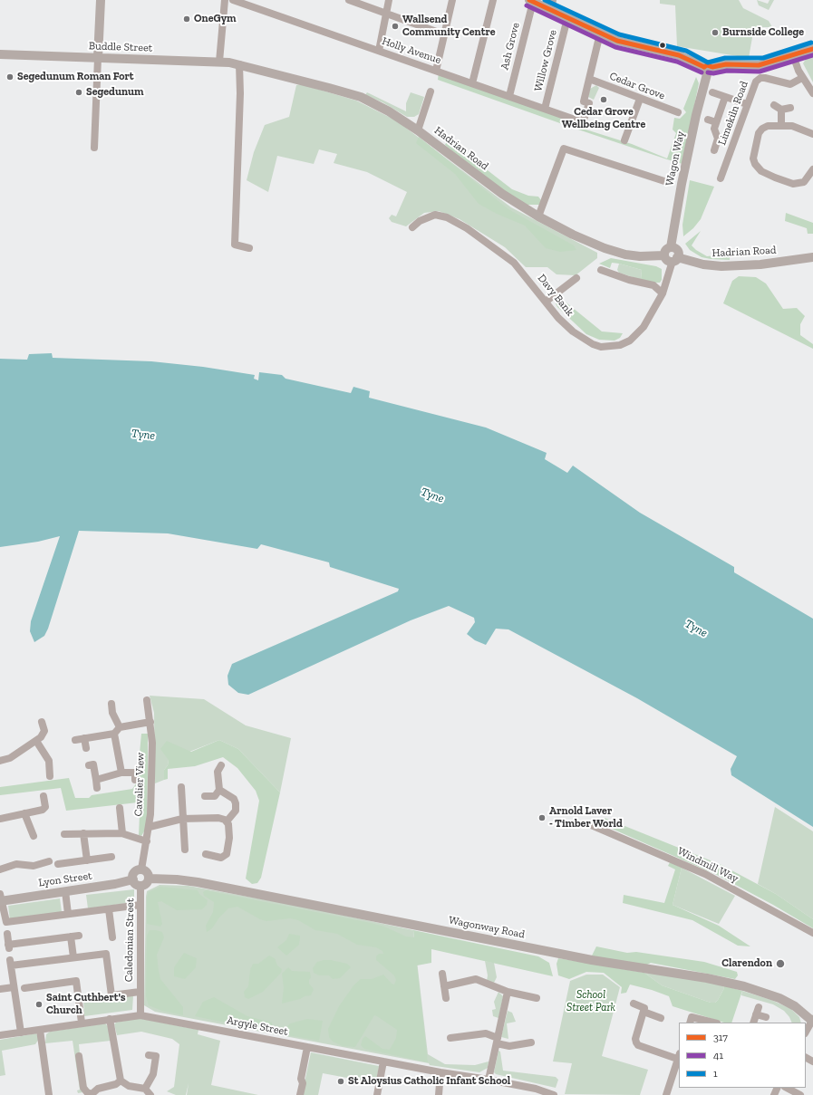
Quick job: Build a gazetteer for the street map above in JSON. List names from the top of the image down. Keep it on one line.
{"streets":{"main road":["Buddle Street","Hadrian Road","Wagon Way","Lyon Street","Wagonway Road"],"street":["Ash Grove","Holly Avenue","Willow Grove","Cedar Grove","Limekiln Road","Davy Bank","Cavalier View","Windmill Way","Caledonian Street","Argyle Street"]},"crossings":[["Ash Grove","Holly Avenue"],["Buddle Street","Hadrian Road"],["Holly Avenue","Willow Grove"],["Holly Avenue","Cedar Grove"],["Hadrian Road","Wagon Way"],["Hadrian Road","Davy Bank"],["Wagon Way","Davy Bank"],["Cavalier View","Lyon Street"],["Cavalier View","Wagonway Road"],["Cavalier View","Caledonian Street"],["Lyon Street","Wagonway Road"],["Lyon Street","Caledonian Street"],["Wagonway Road","Caledonian Street"],["Caledonian Street","Argyle Street"]],"water":["Tyne"],"parks":["School Street Park"],"places":["OneGym","Wallsend Community Centre","Burnside College","Segedunum Roman Fort","Segedunum","Cedar Grove Wellbeing Centre","Arnold Laver - Timber World","Clarendon","Saint Cuthbert's Church","St Aloysius Catholic Infant School"],"lines":["transit line 317","transit line 1","transit line 41"],"legend":["317","41","1"]}
